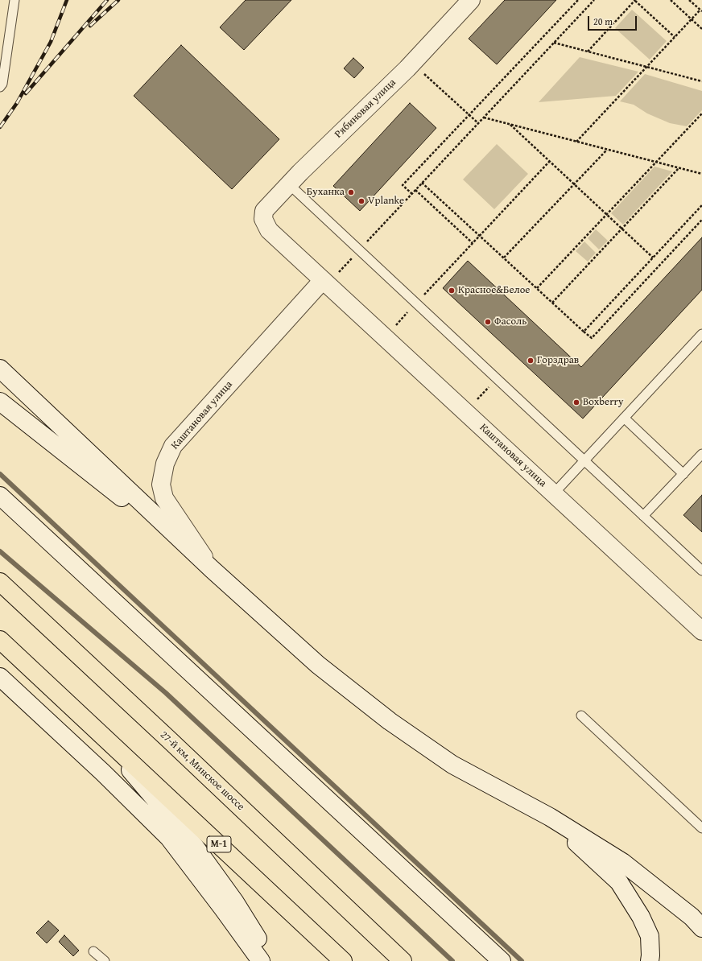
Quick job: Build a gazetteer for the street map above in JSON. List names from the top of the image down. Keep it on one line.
{"streets":{"highway":["27-й км, Минское шоссе","М-1"],"street":["Рябиновая улица","Каштановая улица"]},"crossings":[["Рябиновая улица","Каштановая улица"]],"places":["Буханка","Vplanke","Красное&Белое","Фасоль","Горздрав","Boxberry"],"scale_bar":"20 m"}
